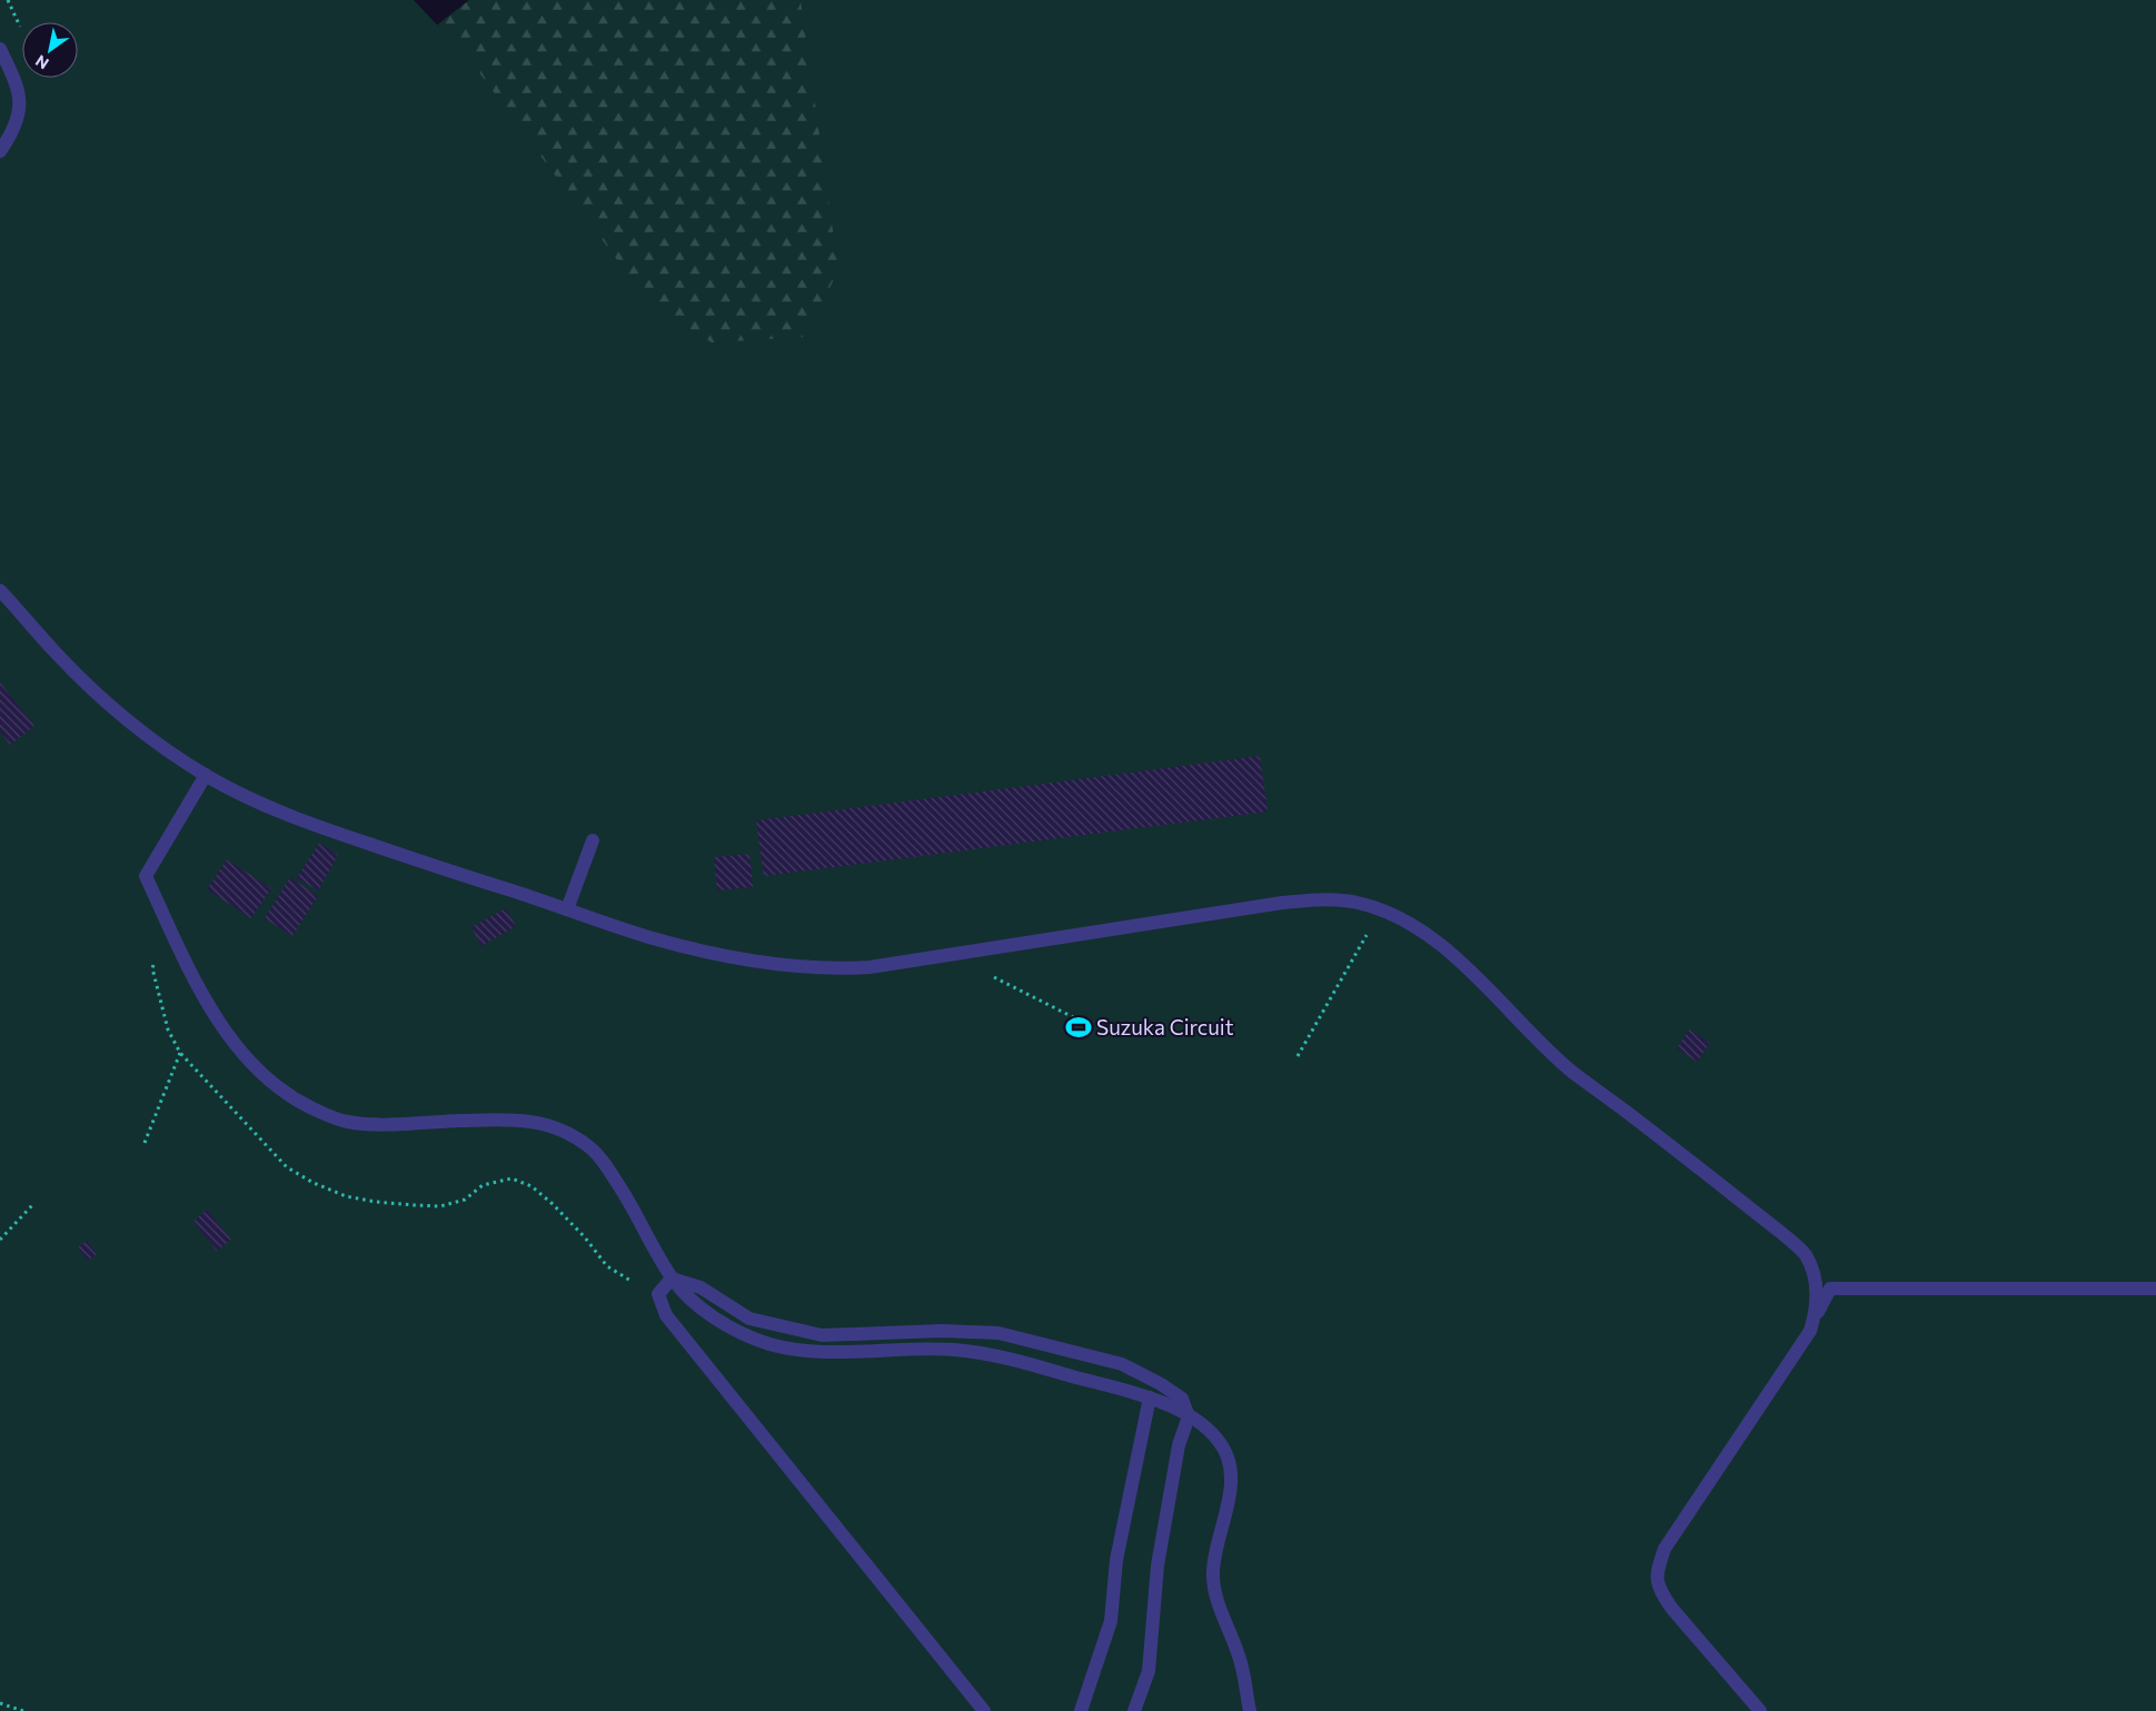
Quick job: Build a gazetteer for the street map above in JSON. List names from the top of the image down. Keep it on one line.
{"places":{"sports":["Suzuka Circuit"]},"north":"bottom left"}
